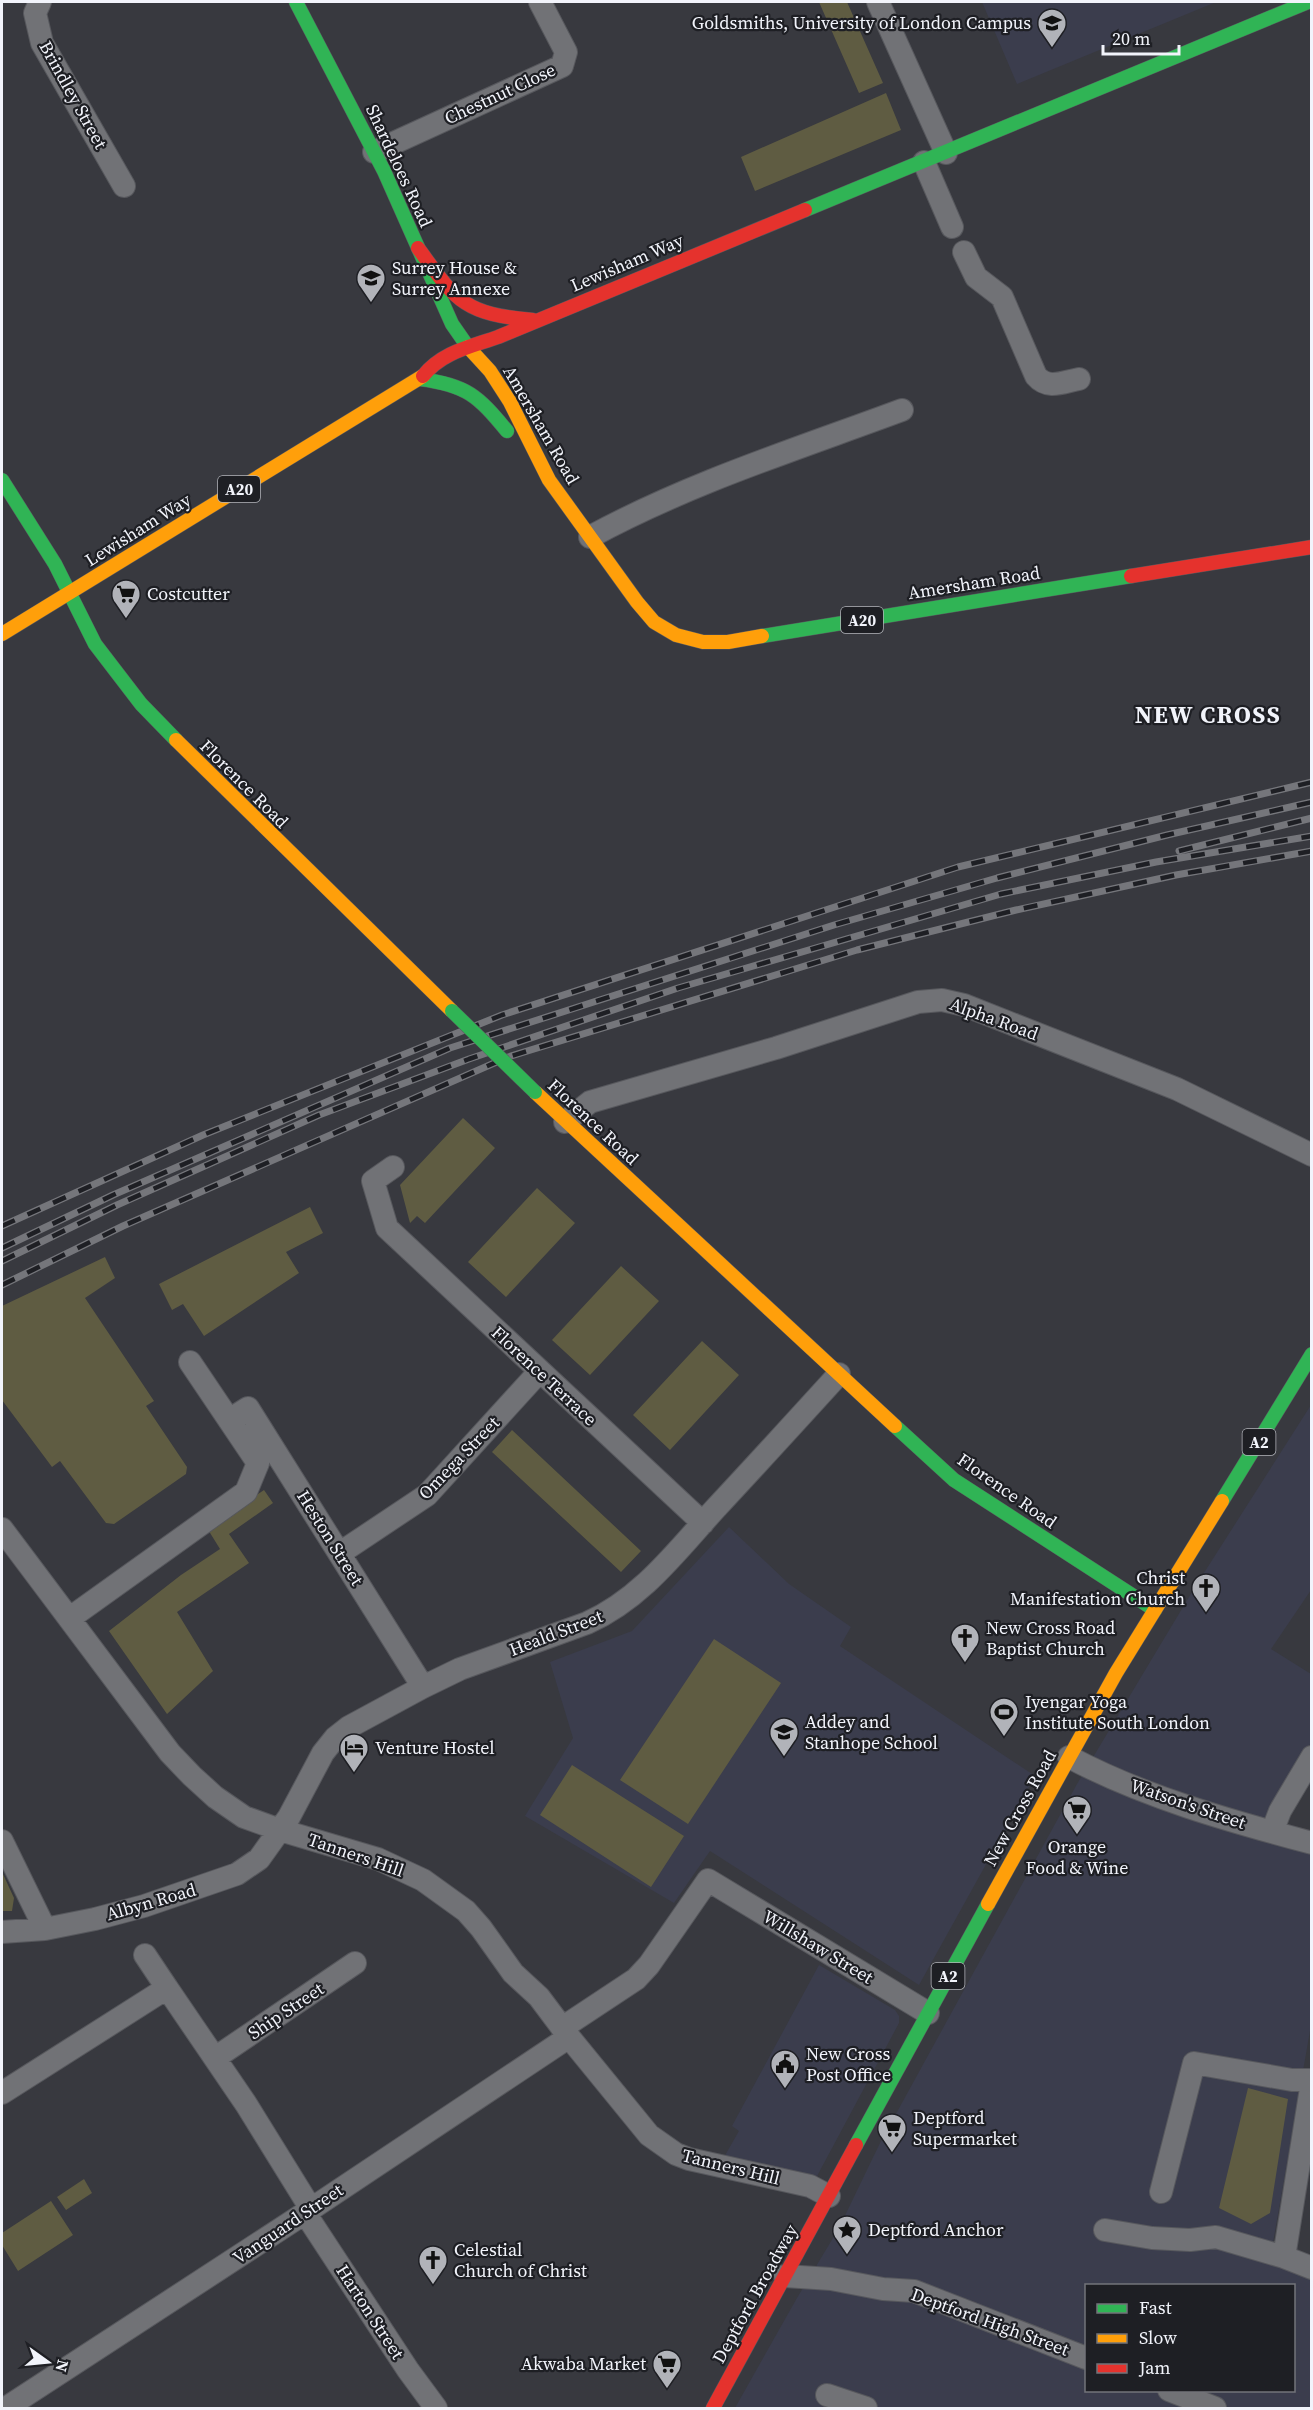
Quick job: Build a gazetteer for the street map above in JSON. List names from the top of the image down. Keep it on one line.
{"streets":{"main road":["Shardeloes Road","Lewisham Way","Amersham Road","A20","Florence Road","A2","New Cross Road","Deptford Broadway"],"street":["Chestnut Close","Brindley Street","Alpha Road","Florence Terrace","Omega Street","Heston Street","Heald Street","Watson's Street","Tanners Hill","Albyn Road","Willshaw Street","Ship Street","Vanguard Street","Harton Street","Deptford High Street"]},"crossings":[["Chestnut Close","Shardeloes Road"],["Shardeloes Road","Lewisham Way"],["Shardeloes Road","Amersham Road"],["Lewisham Way","Amersham Road"],["Lewisham Way","Florence Road"],["Florence Road","Alpha Road"],["Florence Road","Heald Street"],["Florence Road","New Cross Road"],["Florence Terrace","Omega Street"],["Florence Terrace","Heald Street"],["Omega Street","Heston Street"],["Heston Street","Heald Street"],["Heald Street","Tanners Hill"],["Heald Street","Albyn Road"],["Watson's Street","New Cross Road"],["New Cross Road","Tanners Hill"],["New Cross Road","Willshaw Street"],["New Cross Road","Deptford Broadway"],["Tanners Hill","Albyn Road"],["Tanners Hill","Vanguard Street"],["Tanners Hill","Deptford Broadway"],["Willshaw Street","Vanguard Street"],["Ship Street","Harton Street"],["Vanguard Street","Harton Street"],["Deptford Broadway","Deptford High Street"]],"districts":["NEW CROSS"],"places":{"school or university":["Goldsmiths, University of London Campus","Surrey House & Surrey Annexe","Addey and Stanhope School"],"supermarket":["Costcutter","Orange Food & Wine","Deptford Supermarket","Akwaba Market"],"church":["Christ Manifestation Church","New Cross Road Baptist Church","Celestial Church of Christ"],"sports":["Iyengar Yoga Institute South London"],"hotel":["Venture Hostel"],"public building":["New Cross Post Office"],"place":["Deptford Anchor"]},"legend":["Fast","Slow","Jam"],"scale_bar":"20 m","north":"right"}
